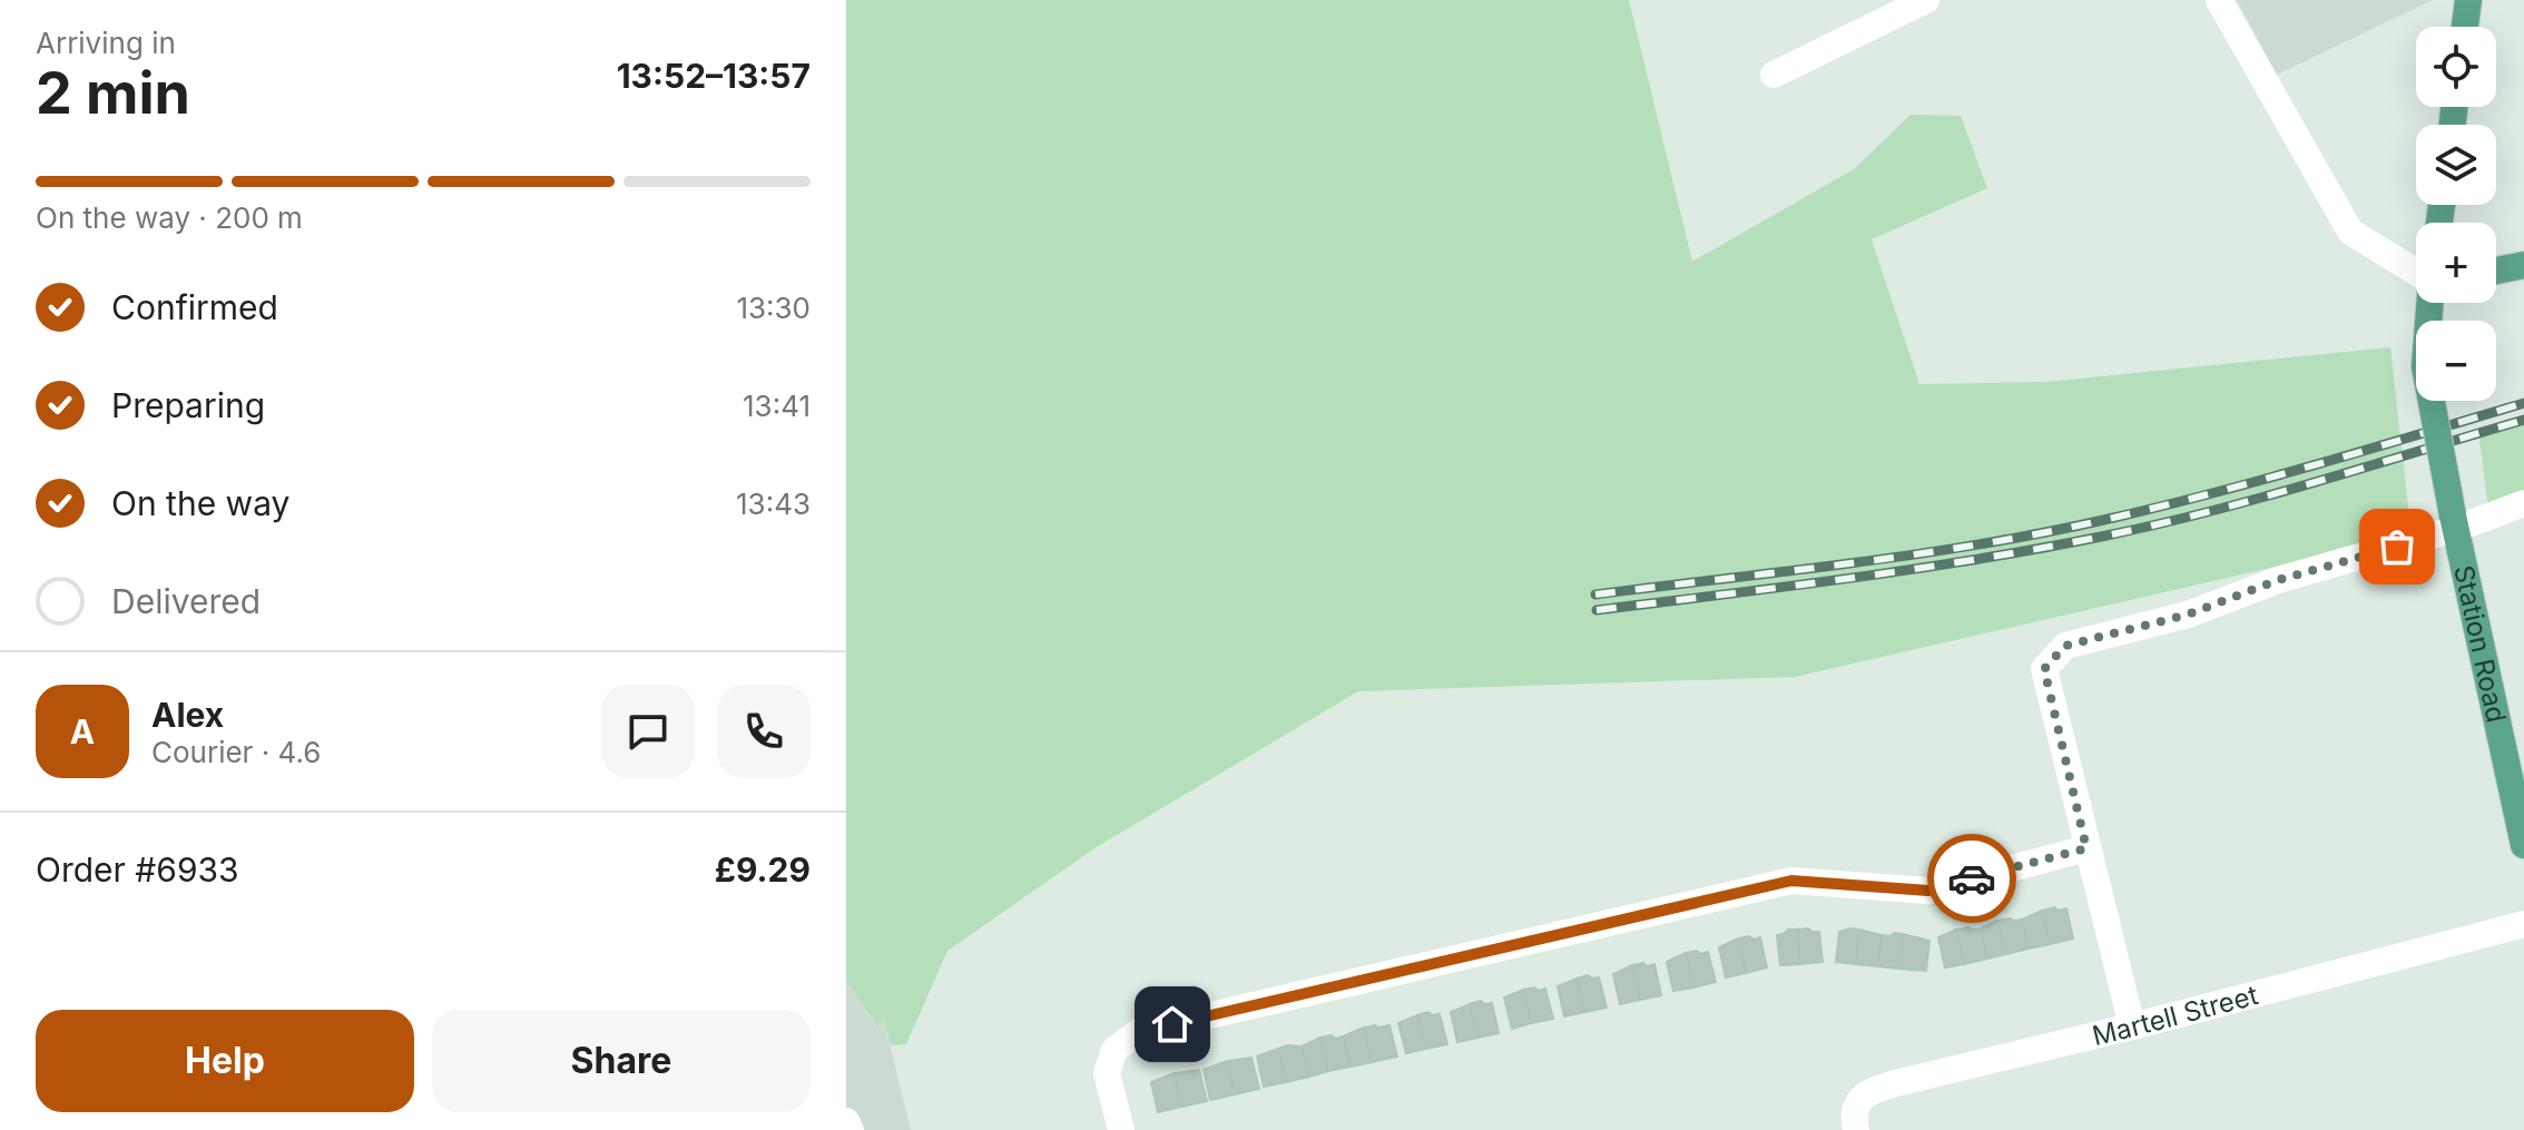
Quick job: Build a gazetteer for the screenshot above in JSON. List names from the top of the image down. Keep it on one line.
{"streets":{"main road":["Station Road"],"street":["Martell Street"]},"page":{"heading":["2 min","Arriving in","13:52–13:57"],"panel":["Alex","Courier · 4.6","Order #6933","£9.29"],"map_buttons":["+","−"],"bar":"On the way · 200 m","list":[["Confirmed","13:30"],["Preparing","13:41"],["On the way","13:43"],"Delivered"],"round":"A","buttons":["Help","Share"]}}
